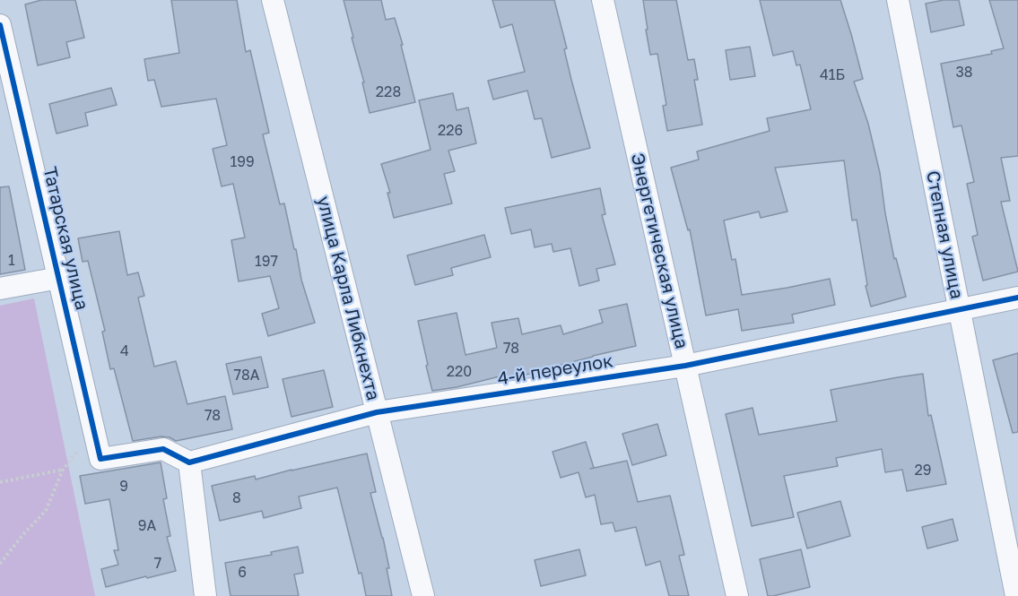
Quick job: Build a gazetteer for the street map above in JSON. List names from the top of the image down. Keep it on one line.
{"streets":{"street":["Степная улица","Татарская улица","Энергетическая улица","улица Карла Либкнехта","4-й переулок"]},"crossings":[["Степная улица","4-й переулок"],["Энергетическая улица","4-й переулок"],["улица Карла Либкнехта","4-й переулок"]],"house_numbers":["38","41Б","228","226","199","1","197","78","4","220","78А","78","29","9","8","9А","7","6"]}
